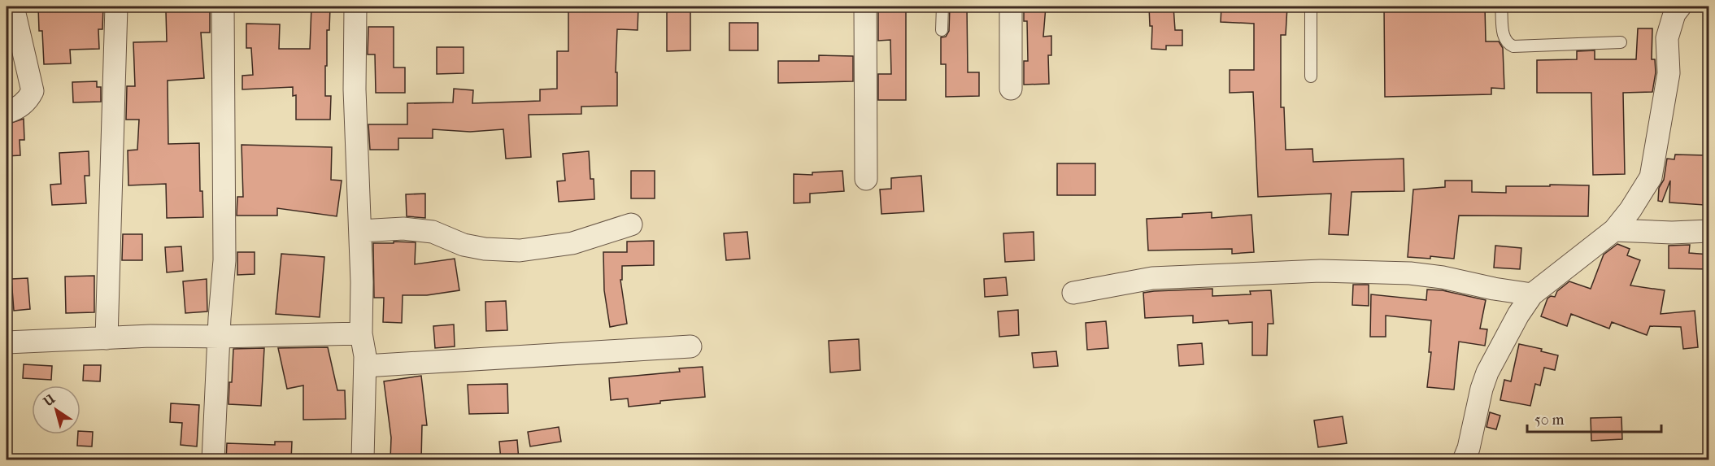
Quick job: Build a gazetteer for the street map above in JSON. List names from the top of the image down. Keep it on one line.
{"scale_bar":"50 m","north":"top left"}
